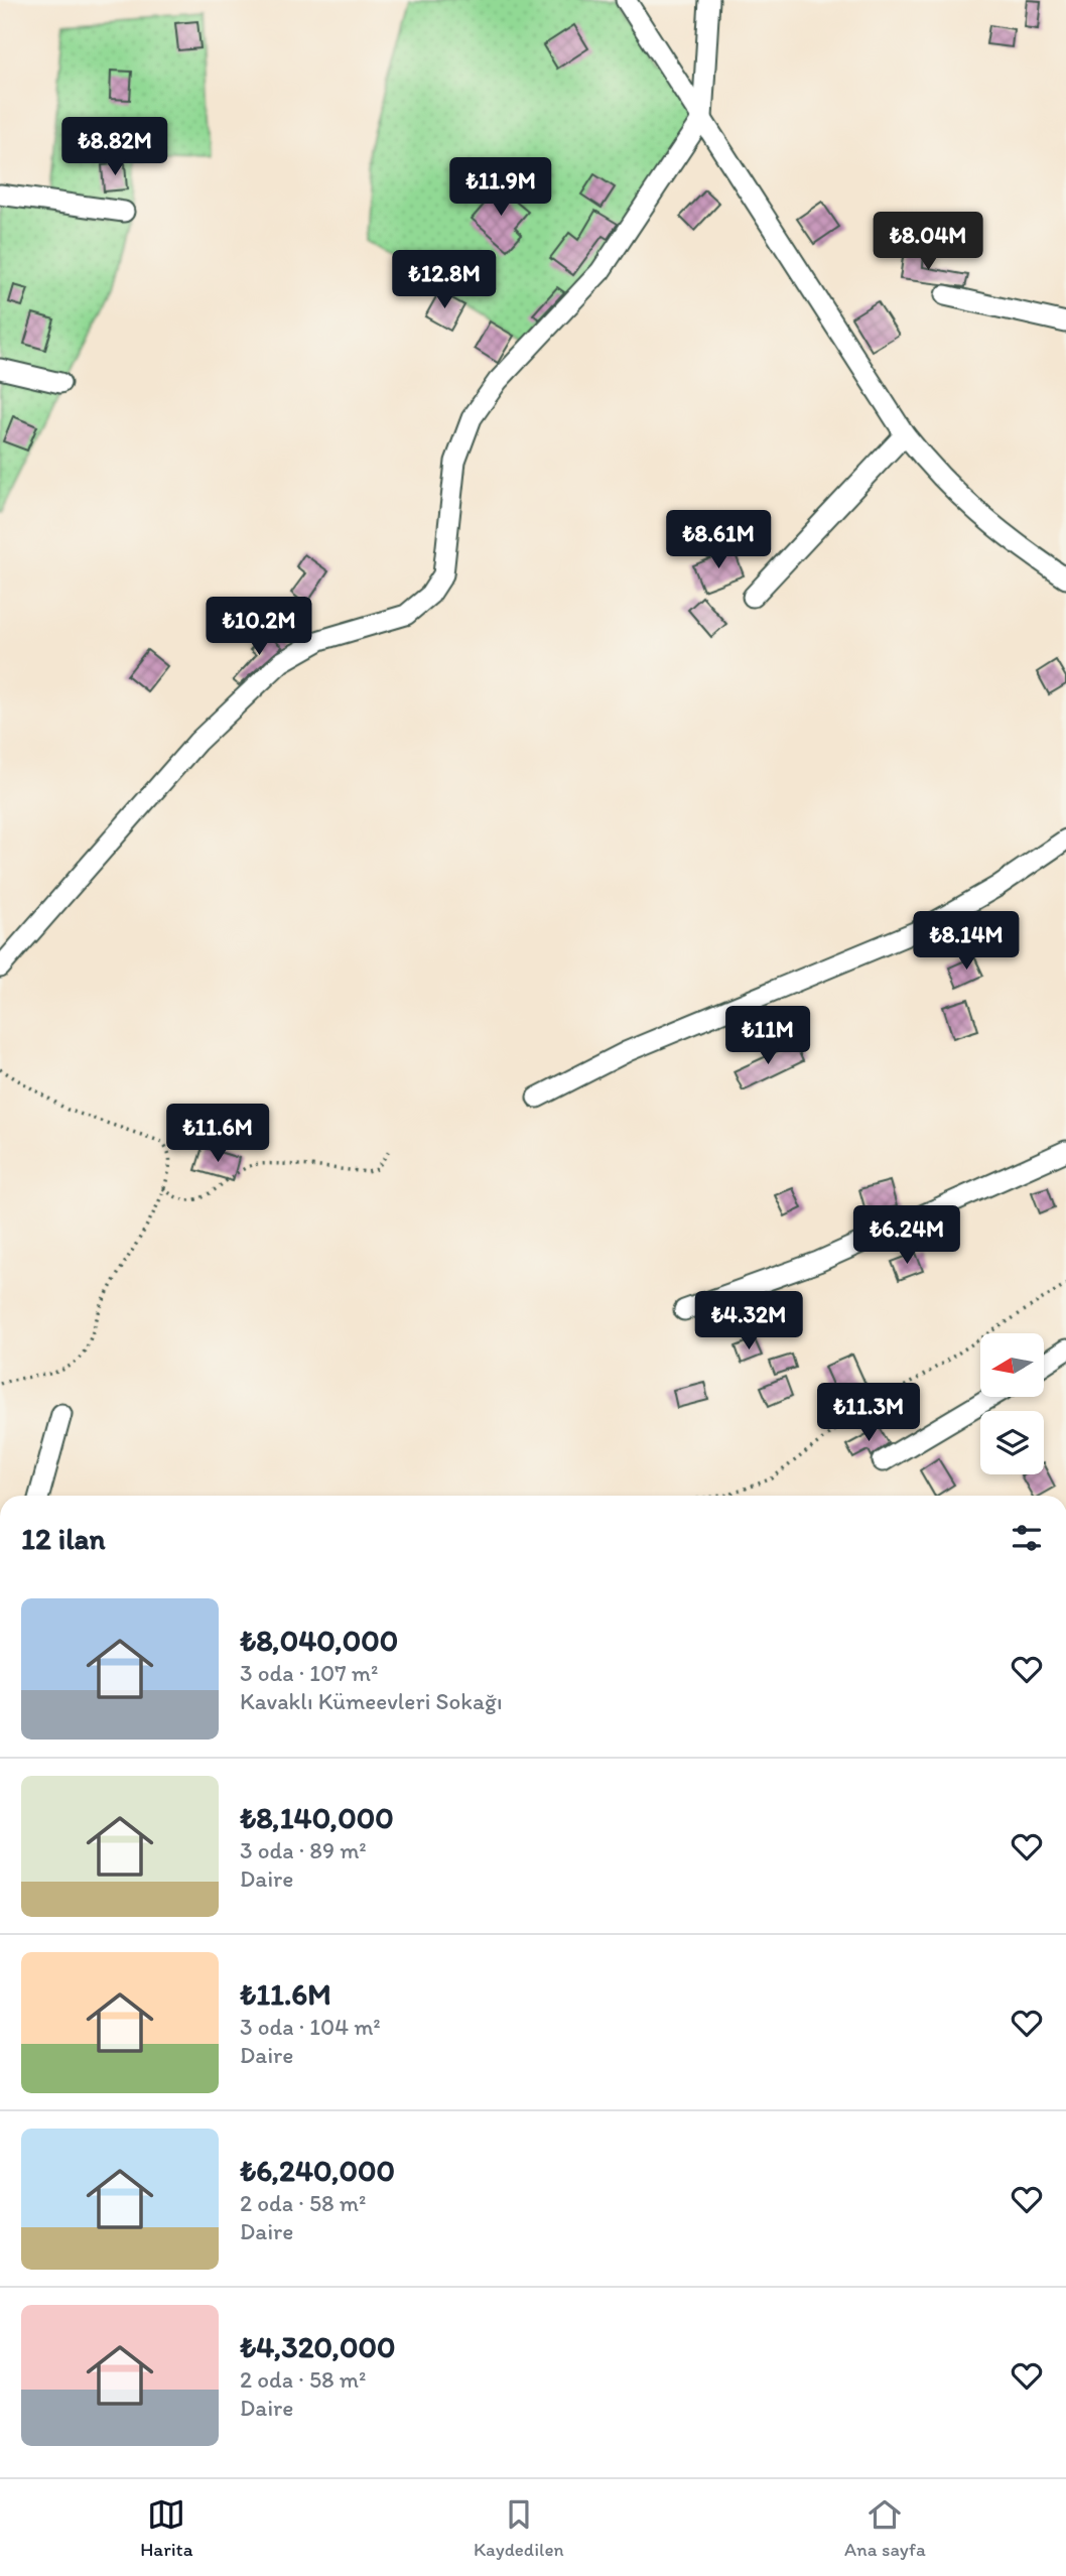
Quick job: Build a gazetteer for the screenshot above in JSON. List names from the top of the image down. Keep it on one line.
{"north":"left","page":{"price":["₺8.82M","₺11.9M","₺8.04M","₺12.8M","₺8.61M","₺10.2M","₺8.14M","₺11M","₺11.6M","₺6.24M","₺4.32M","₺11.3M"],"heading":"12 ilan","list":[{"name":"₺8,040,000","note":"3 oda · 107 m² · Kavaklı Kümeevleri Sokağı"},{"name":"₺8,140,000","note":"3 oda · 89 m² · Daire"},{"name":"₺11.6M","note":"3 oda · 104 m² · Daire"},{"name":"₺6,240,000","note":"2 oda · 58 m² · Daire"},{"name":"₺4,320,000","note":"2 oda · 58 m² · Daire"}],"tabs":["Harita","Kaydedilen","Ana sayfa"]}}
